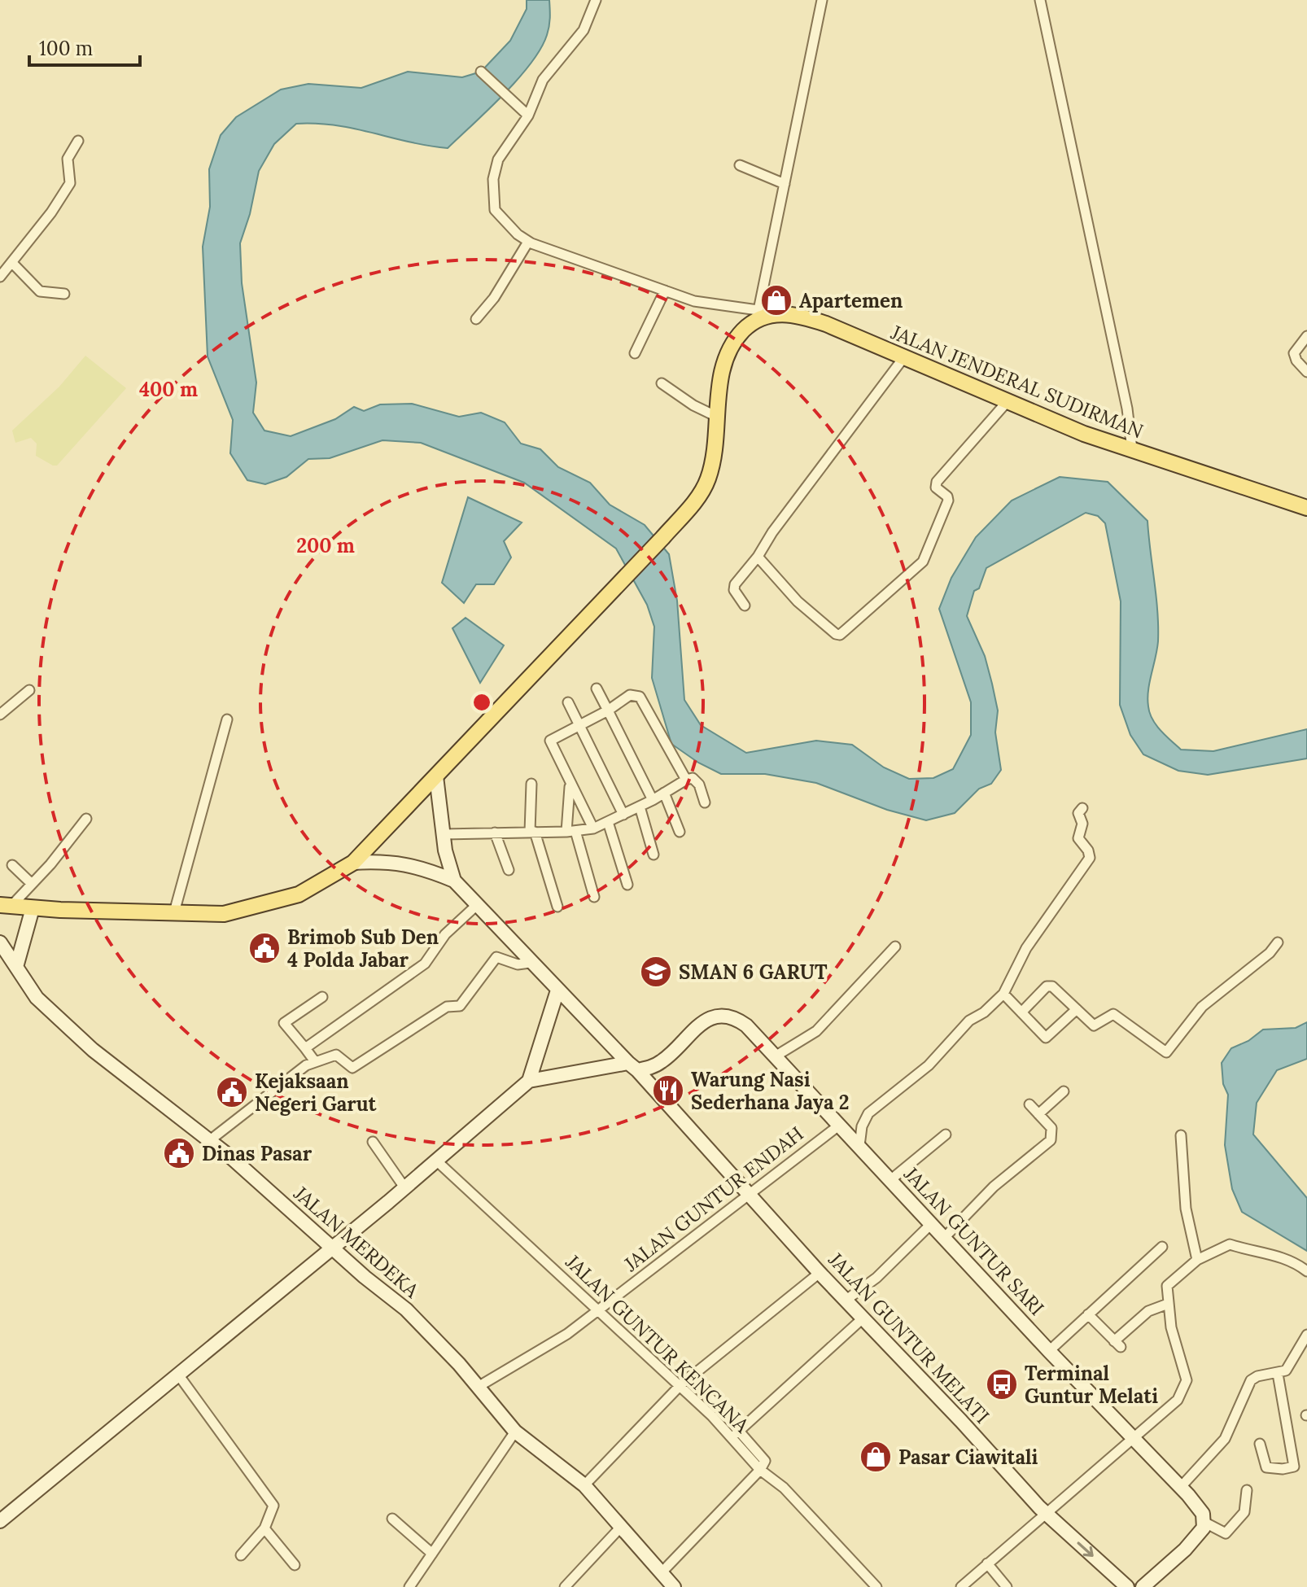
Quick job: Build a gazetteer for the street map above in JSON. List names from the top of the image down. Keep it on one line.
{"streets":{"main road":["JALAN JENDERAL SUDIRMAN"],"street":["JALAN GUNTUR ENDAH","JALAN GUNTUR SARI","JALAN MERDEKA","JALAN GUNTUR MELATI","JALAN GUNTUR KENCANA"]},"crossings":[["JALAN GUNTUR ENDAH","JALAN GUNTUR SARI"],["JALAN GUNTUR ENDAH","JALAN MERDEKA"],["JALAN GUNTUR ENDAH","JALAN GUNTUR MELATI"],["JALAN GUNTUR ENDAH","JALAN GUNTUR KENCANA"],["JALAN GUNTUR SARI","JALAN GUNTUR MELATI"]],"places":{"shop":["Apartemen","Pasar Ciawitali"],"public building":["Brimob Sub Den 4 Polda Jabar","Kejaksaan Negeri Garut","Dinas Pasar"],"school or university":["SMAN 6 GARUT"],"restaurant":["Warung Nasi Sederhana Jaya 2"],"bus stop":["Terminal Guntur Melati"]},"scale_bar":"100 m","rings":["400 m","200 m"]}
